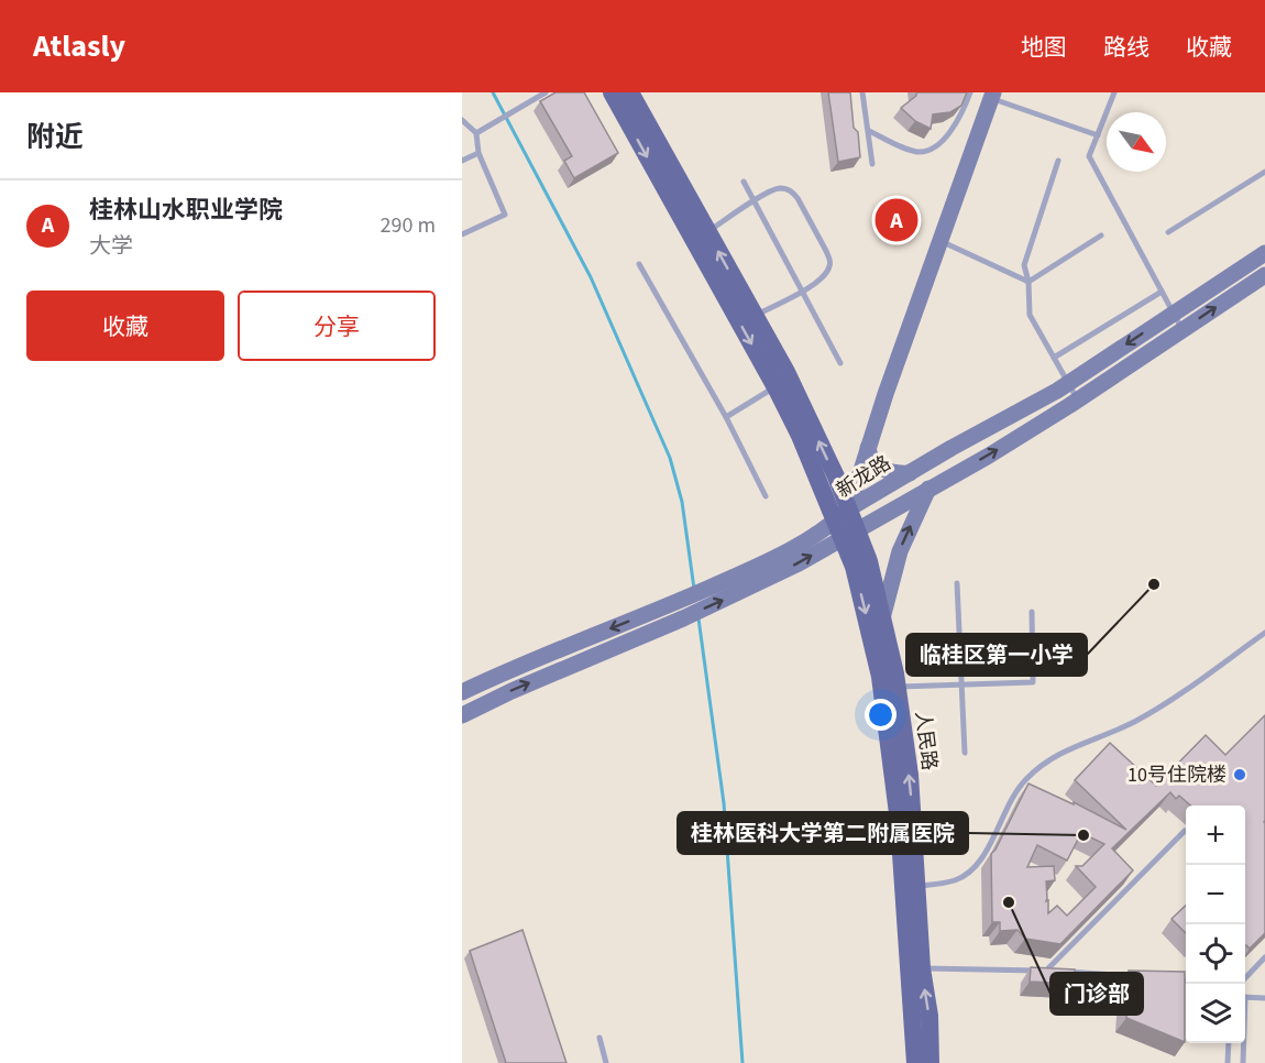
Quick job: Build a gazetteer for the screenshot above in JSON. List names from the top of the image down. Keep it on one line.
{"streets":{"main road":["新龙路","人民路"]},"crossings":[["新龙路","人民路"]],"places":["临桂区第一小学","10号住院楼","桂林医科大学第二附属医院","门诊部"],"north":"bottom right","page":{"header":"Atlasly","nav":["地图","路线","收藏"],"heading":"附近","list":[{"mark":"A","name":"桂林山水职业学院","note":"大学","value":"290 m"}],"pins":"A","buttons":["收藏","分享"],"map_buttons":["+","−"]}}
